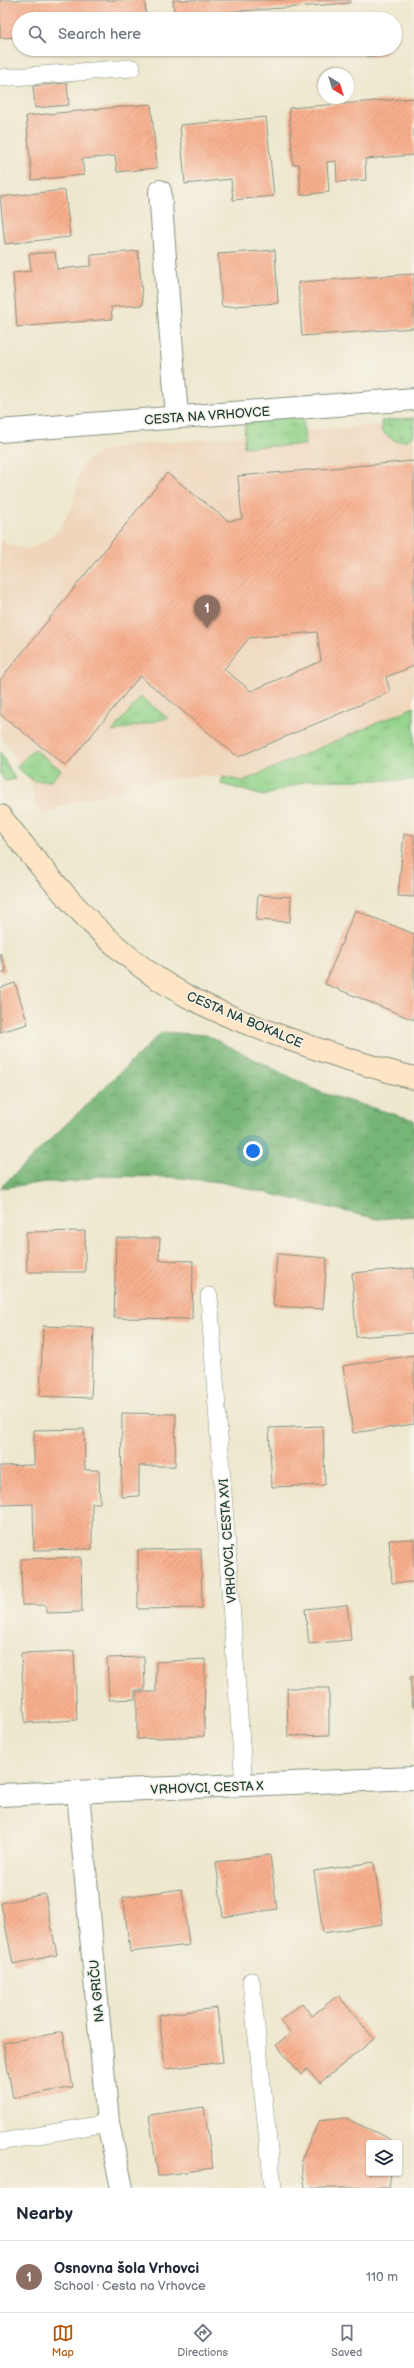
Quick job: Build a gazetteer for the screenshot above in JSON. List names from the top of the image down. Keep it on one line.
{"streets":{"street":["CESTA NA VRHOVCE","CESTA NA BOKALCE","VRHOVCI, CESTA X","NA GRIČU"],"lane":["VRHOVCI, CESTA XVI"]},"crossings":[["VRHOVCI, CESTA XVI","VRHOVCI, CESTA X"],["VRHOVCI, CESTA X","NA GRIČU"]],"north":"bottom right","page":{"search":"Search here","pins":"1","heading":"Nearby","list":[{"mark":"1","name":"Osnovna šola Vrhovci","note":"School · Cesta na Vrhovce","value":"110 m"}],"nav":["Map","Directions","Saved"]}}
